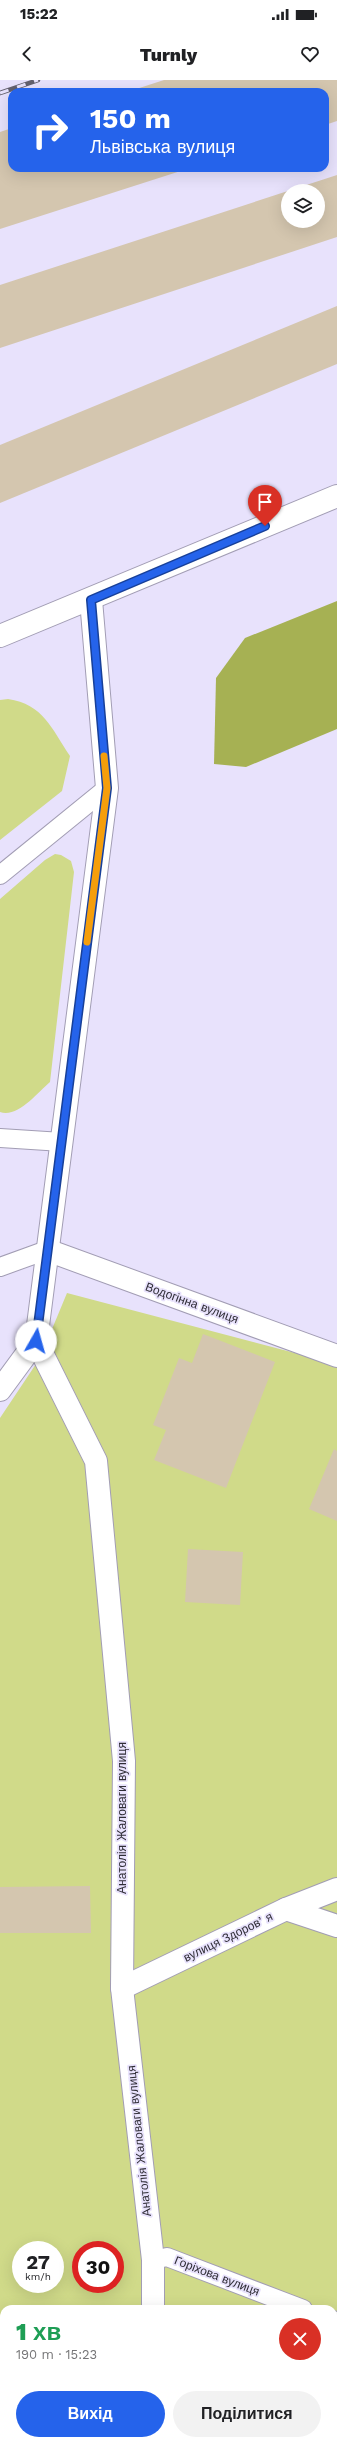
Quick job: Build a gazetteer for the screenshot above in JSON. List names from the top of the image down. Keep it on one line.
{"streets":{"main road":["Водогінна вулиця","Анатолія Жаловаги вулиця","вулиця Здоровʼя"],"lane":["Горіхова вулиця"]},"crossings":[["Анатолія Жаловаги вулиця","вулиця Здоровʼя"],["Анатолія Жаловаги вулиця","Горіхова вулиця"]],"page":{"status":"15:22","header":"Turnly","turn":["150 m","Львівська вулиця"],"speed":"27 km/h","limit":"30","heading":["1 хв","190 m · 15:23"],"buttons":["Вихід","Поділитися"]}}
